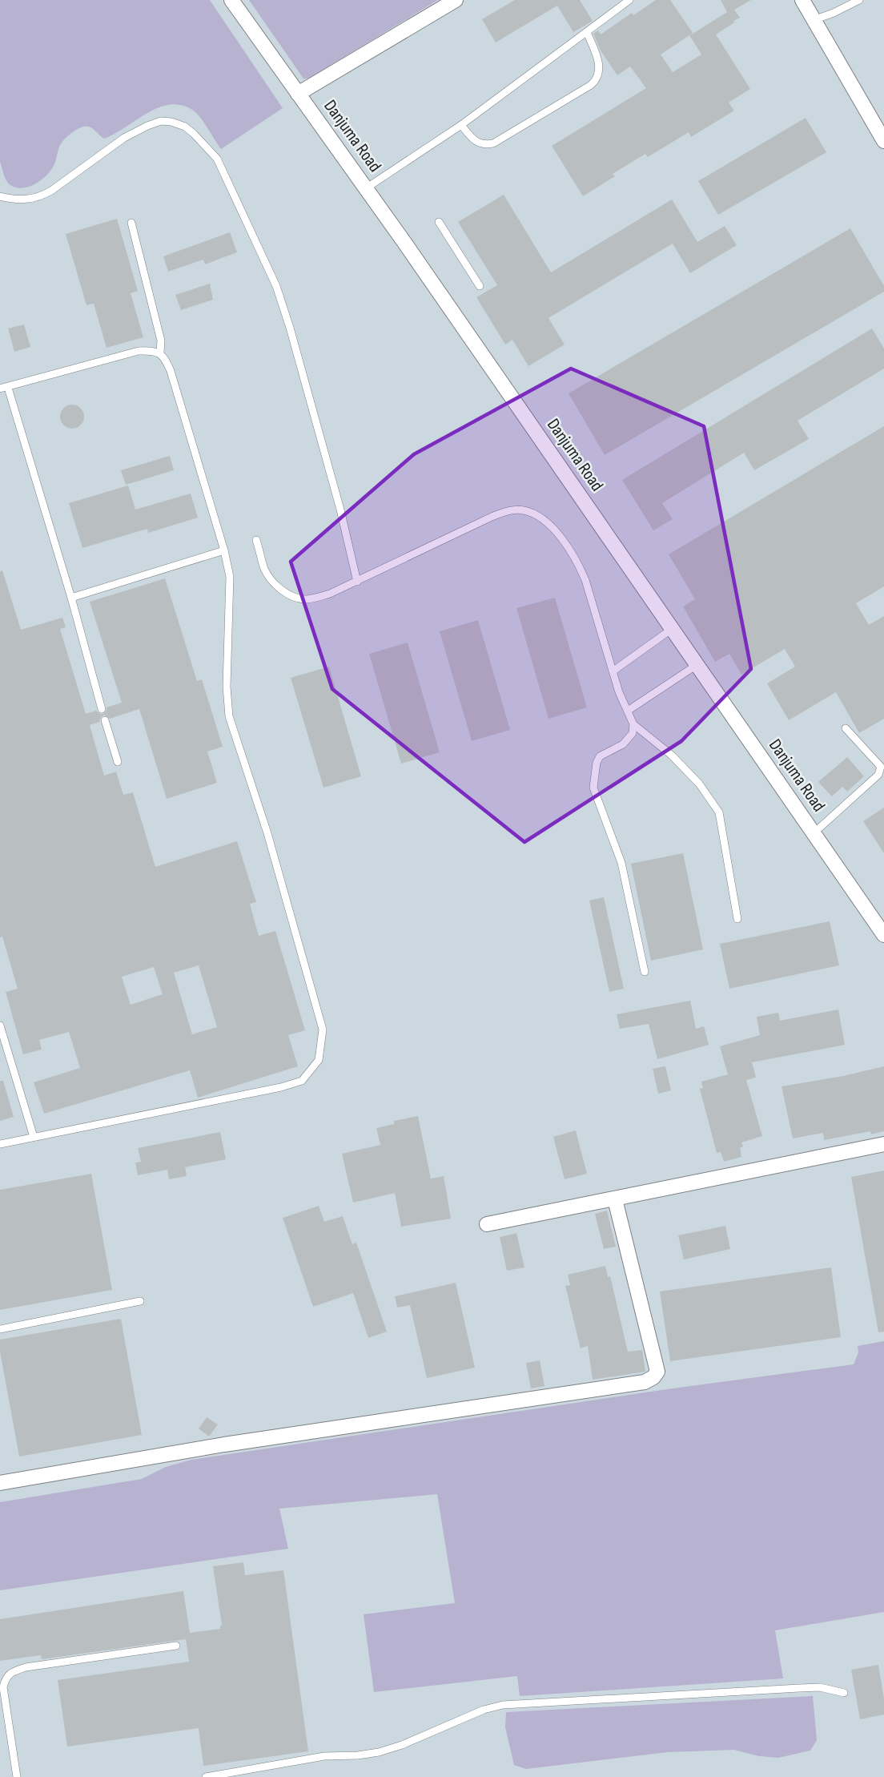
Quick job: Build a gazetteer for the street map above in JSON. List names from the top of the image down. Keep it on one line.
{"streets":{"street":["Danjuma Road"]}}
